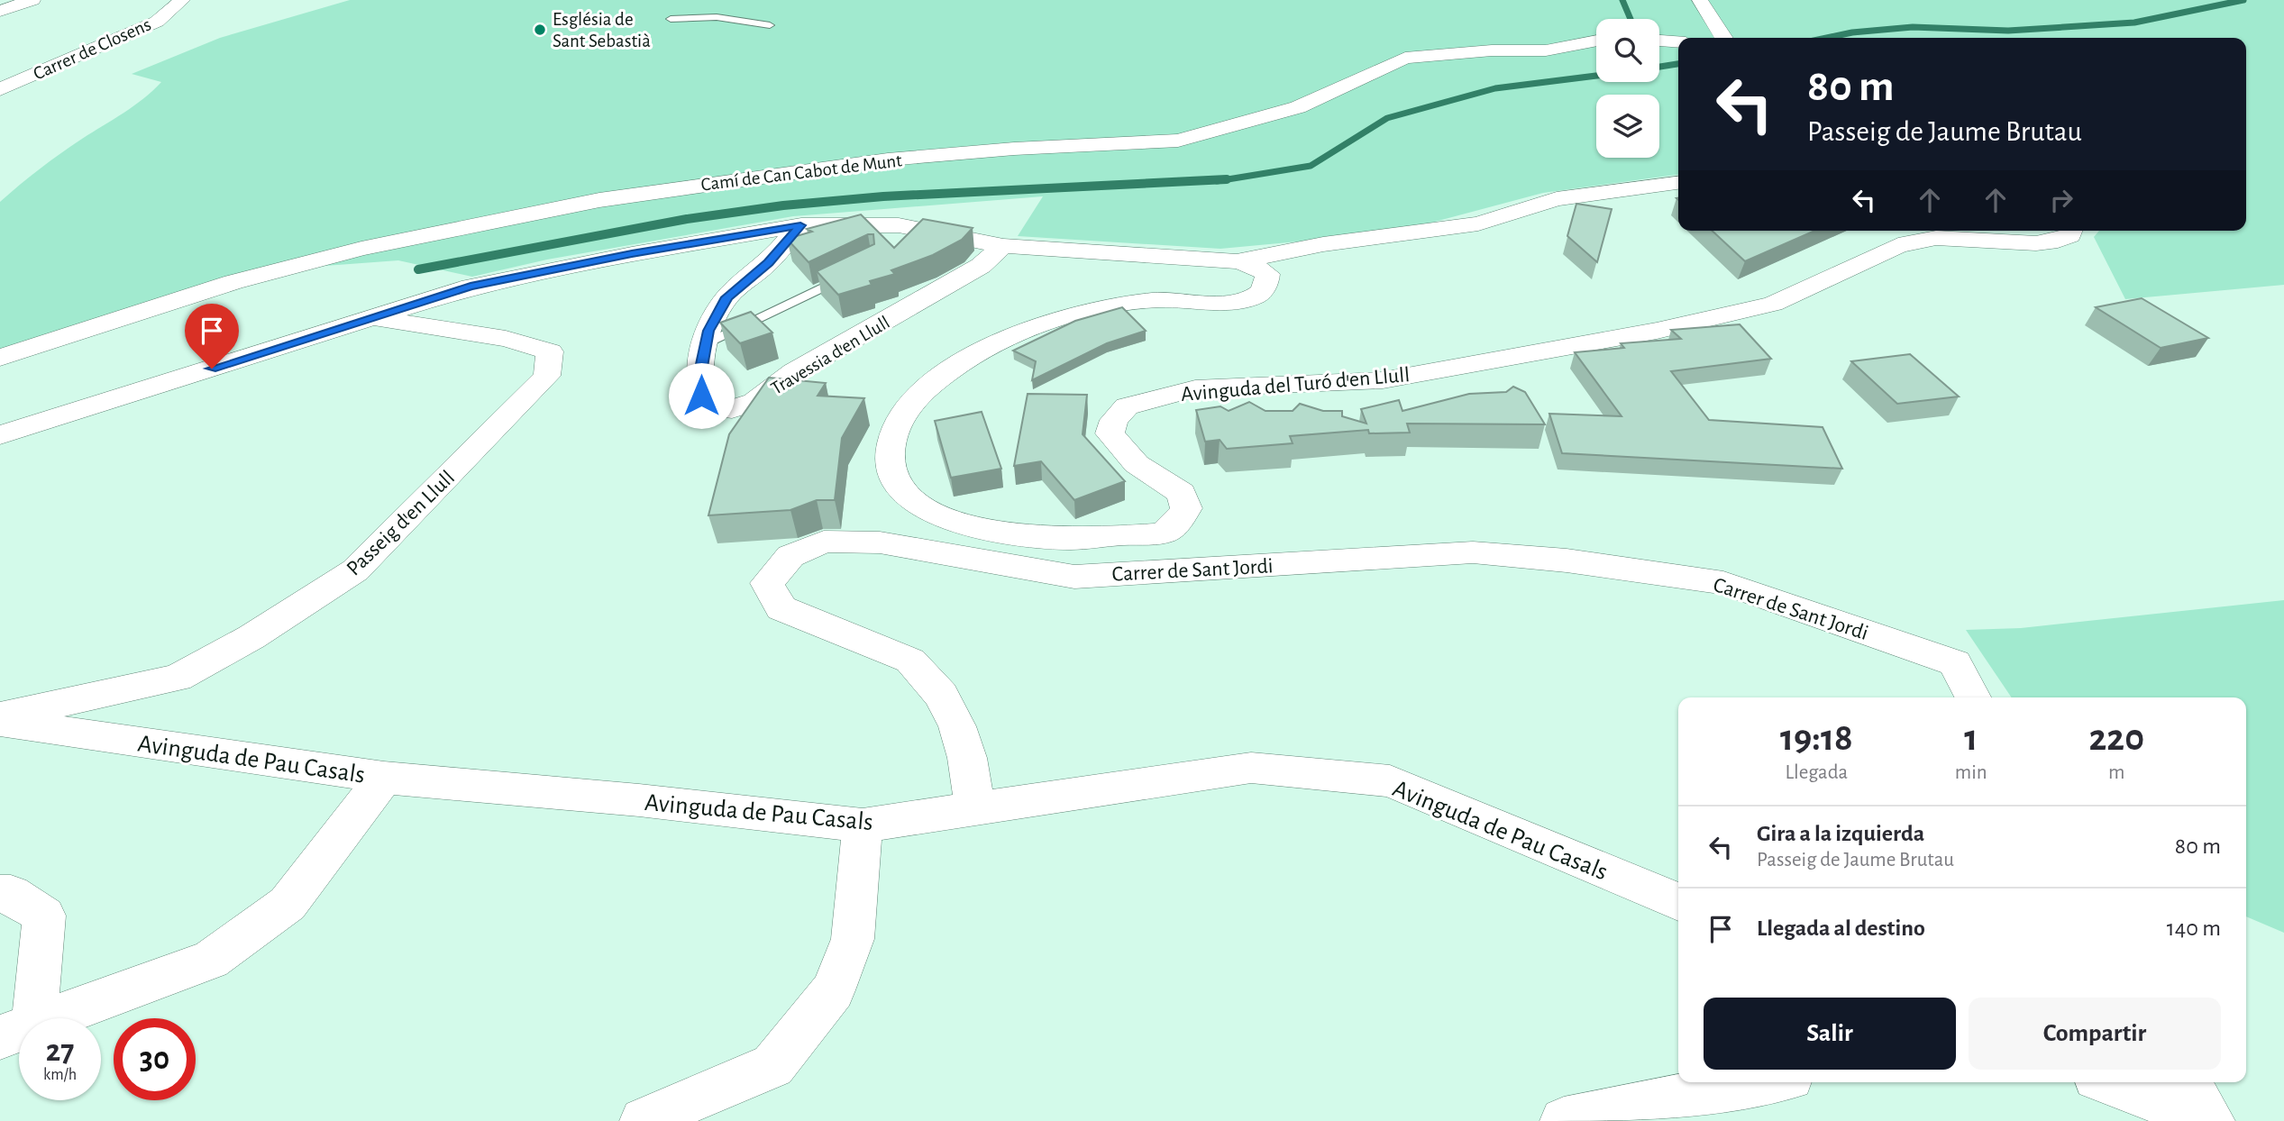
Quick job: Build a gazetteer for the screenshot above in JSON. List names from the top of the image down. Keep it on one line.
{"streets":{"street":["Carrer de Closens","Camí de Can Cabot de Munt","Travessia d'en Llull","Avinguda del Turó d'en Llull","Passeig d'en Llull","Carrer de Sant Jordi","Avinguda de Pau Casals"]},"crossings":[["Travessia d'en Llull","Avinguda del Turó d'en Llull"],["Avinguda del Turó d'en Llull","Passeig d'en Llull"],["Carrer de Sant Jordi","Avinguda de Pau Casals"]],"places":["Església de Sant Sebastià"],"page":{"turn":["80 m","Passeig de Jaume Brutau"],"eta":["19:18","Llegada","1","min","220","m"],"list":[{"name":"Gira a la izquierda","note":"Passeig de Jaume Brutau","value":"80 m"},{"name":"Llegada al destino","value":"140 m"}],"buttons":["Salir","Compartir"],"speed":"27 km/h","limit":"30"}}
